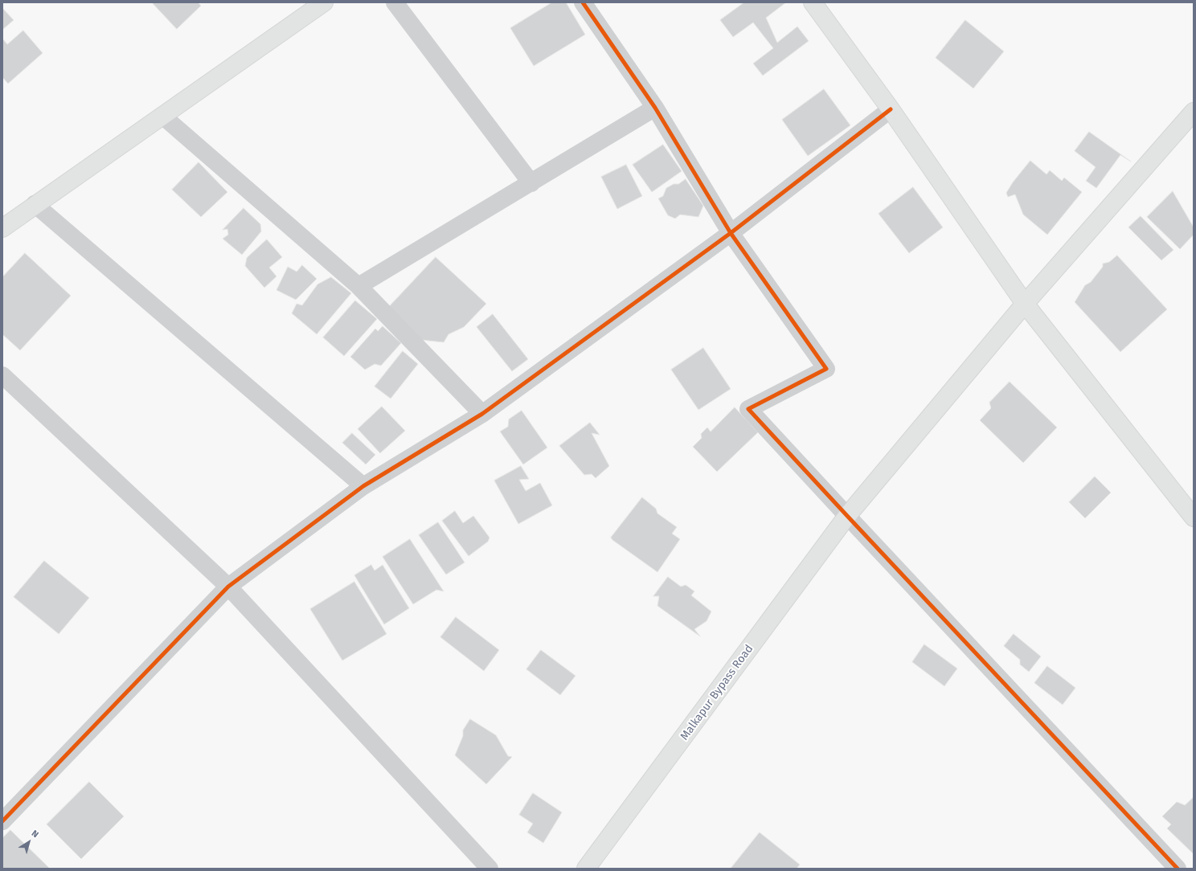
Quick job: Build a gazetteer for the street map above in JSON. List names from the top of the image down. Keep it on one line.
{"streets":{"street":["Malkapur Bypass Road"]},"north":"top right"}
